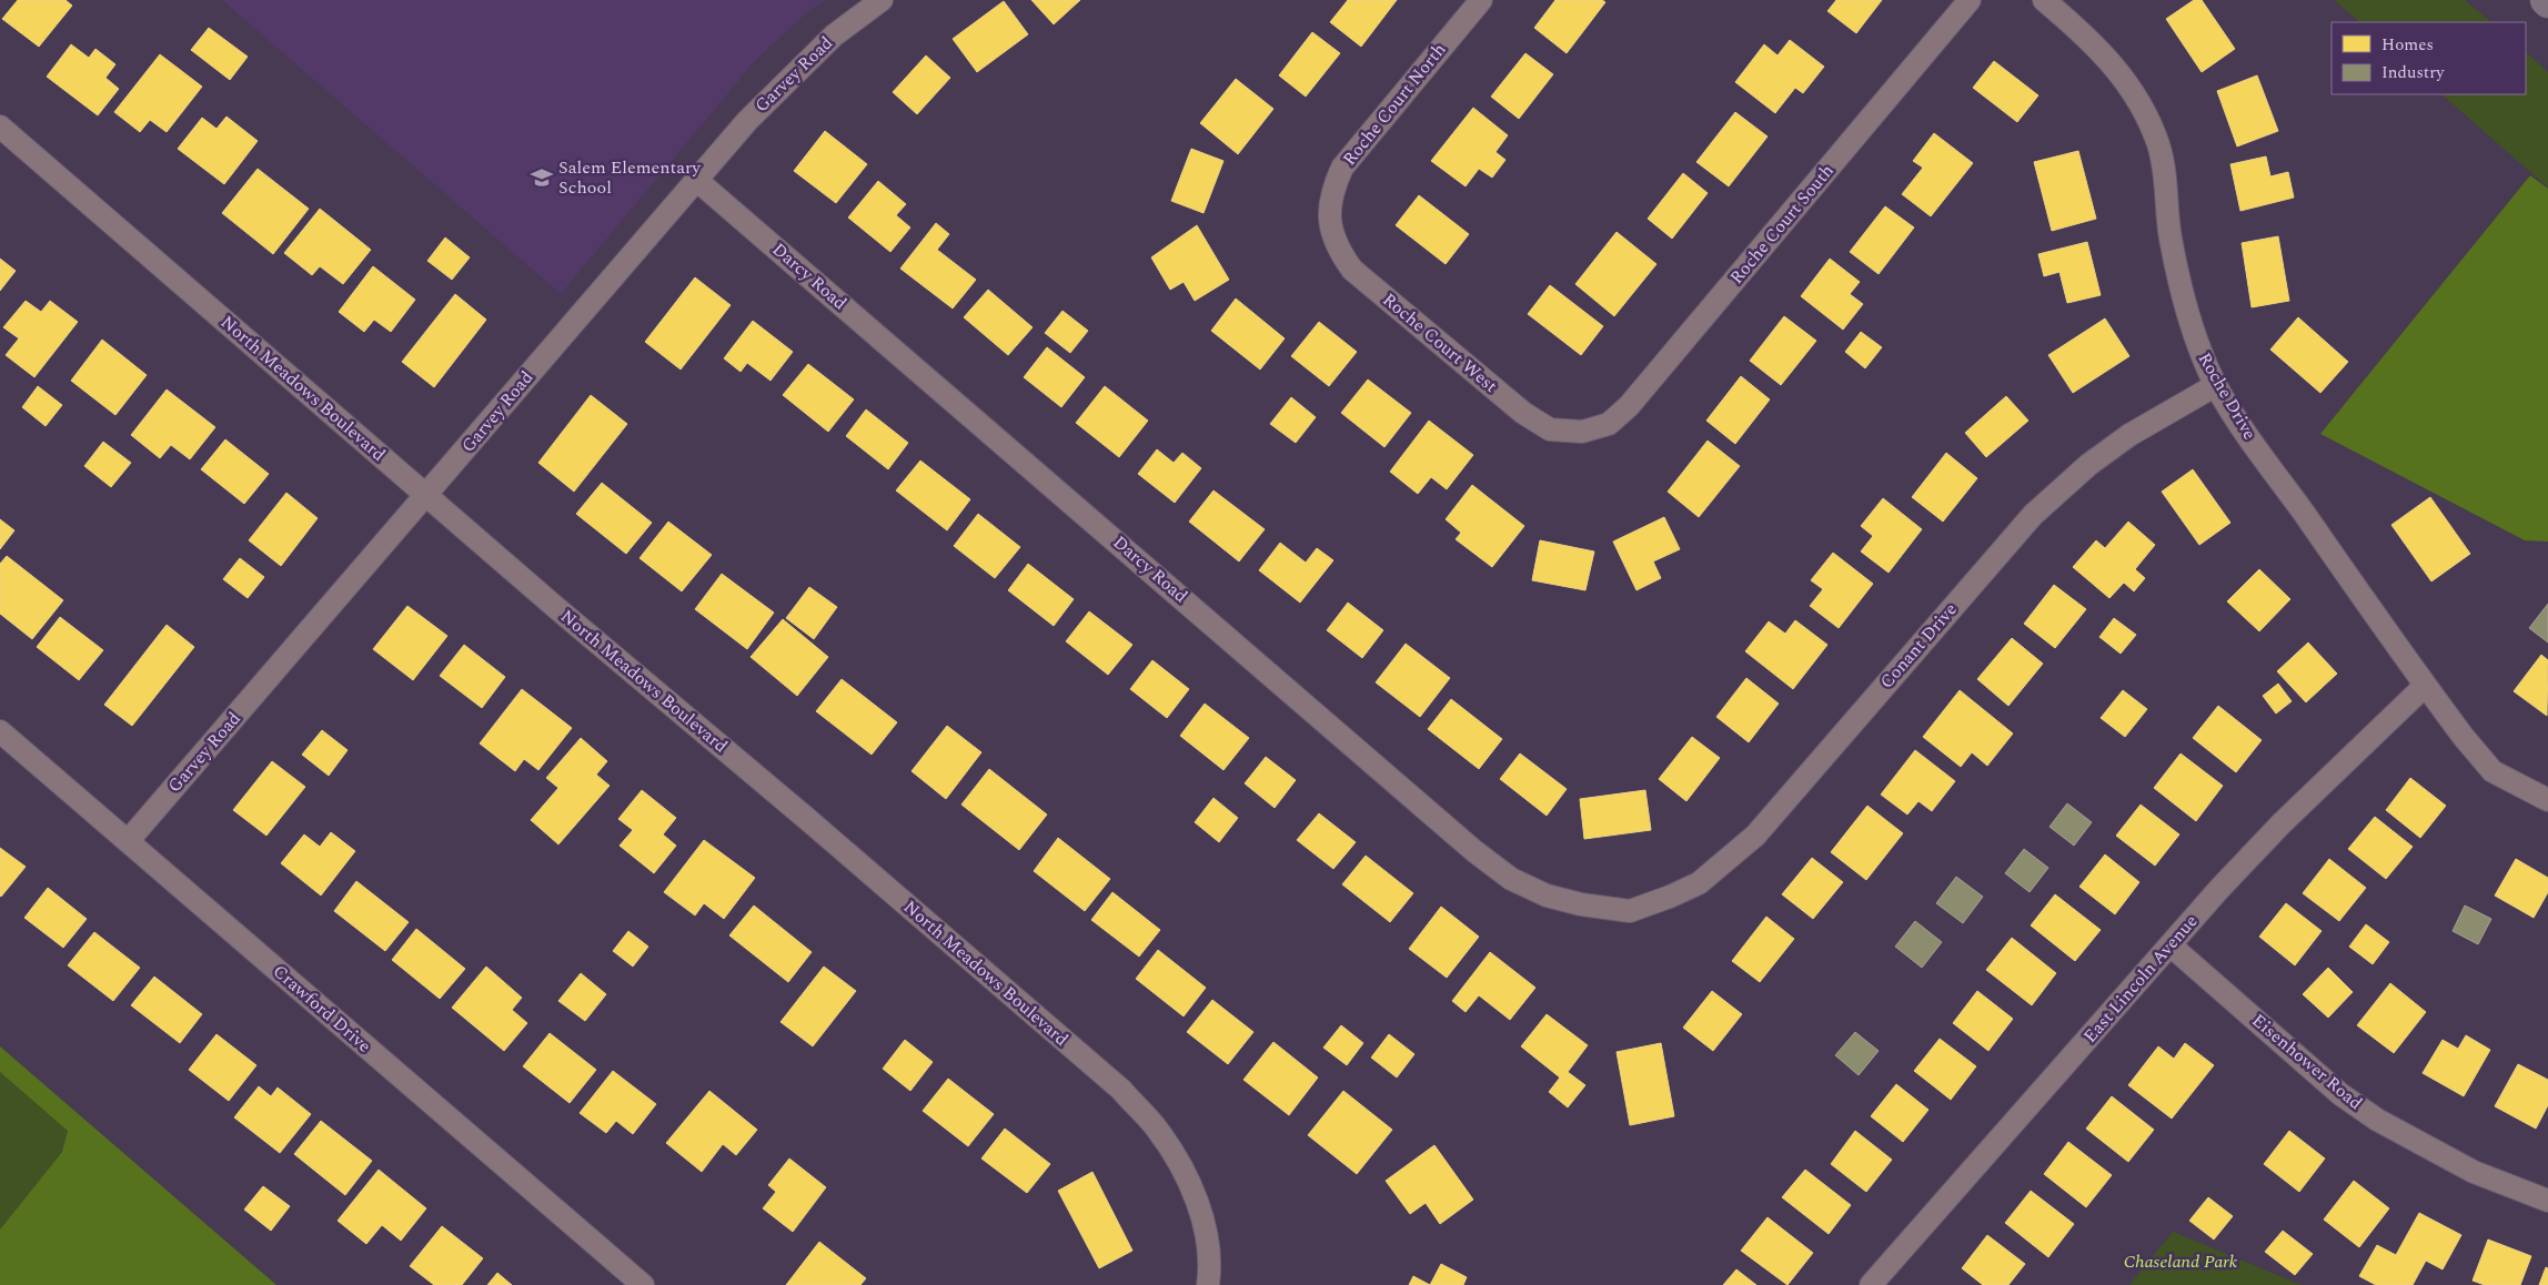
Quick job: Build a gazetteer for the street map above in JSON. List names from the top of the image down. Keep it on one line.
{"streets":{"street":["Garvey Road","Roche Court North","Roche Court South","Darcy Road","Roche Court West","North Meadows Boulevard","Roche Drive","Conant Drive","East Lincoln Avenue","Crawford Drive","Eisenhower Road"]},"crossings":[["Garvey Road","Darcy Road"],["Garvey Road","North Meadows Boulevard"],["Garvey Road","Crawford Drive"],["Roche Court North","Roche Court West"],["Roche Court South","Roche Court West"],["Darcy Road","Conant Drive"],["Roche Drive","Conant Drive"],["Roche Drive","East Lincoln Avenue"],["East Lincoln Avenue","Eisenhower Road"]],"parks":["Chaseland Park"],"places":{"school or university":["Salem Elementary School"]},"legend":["Homes","Industry"]}
